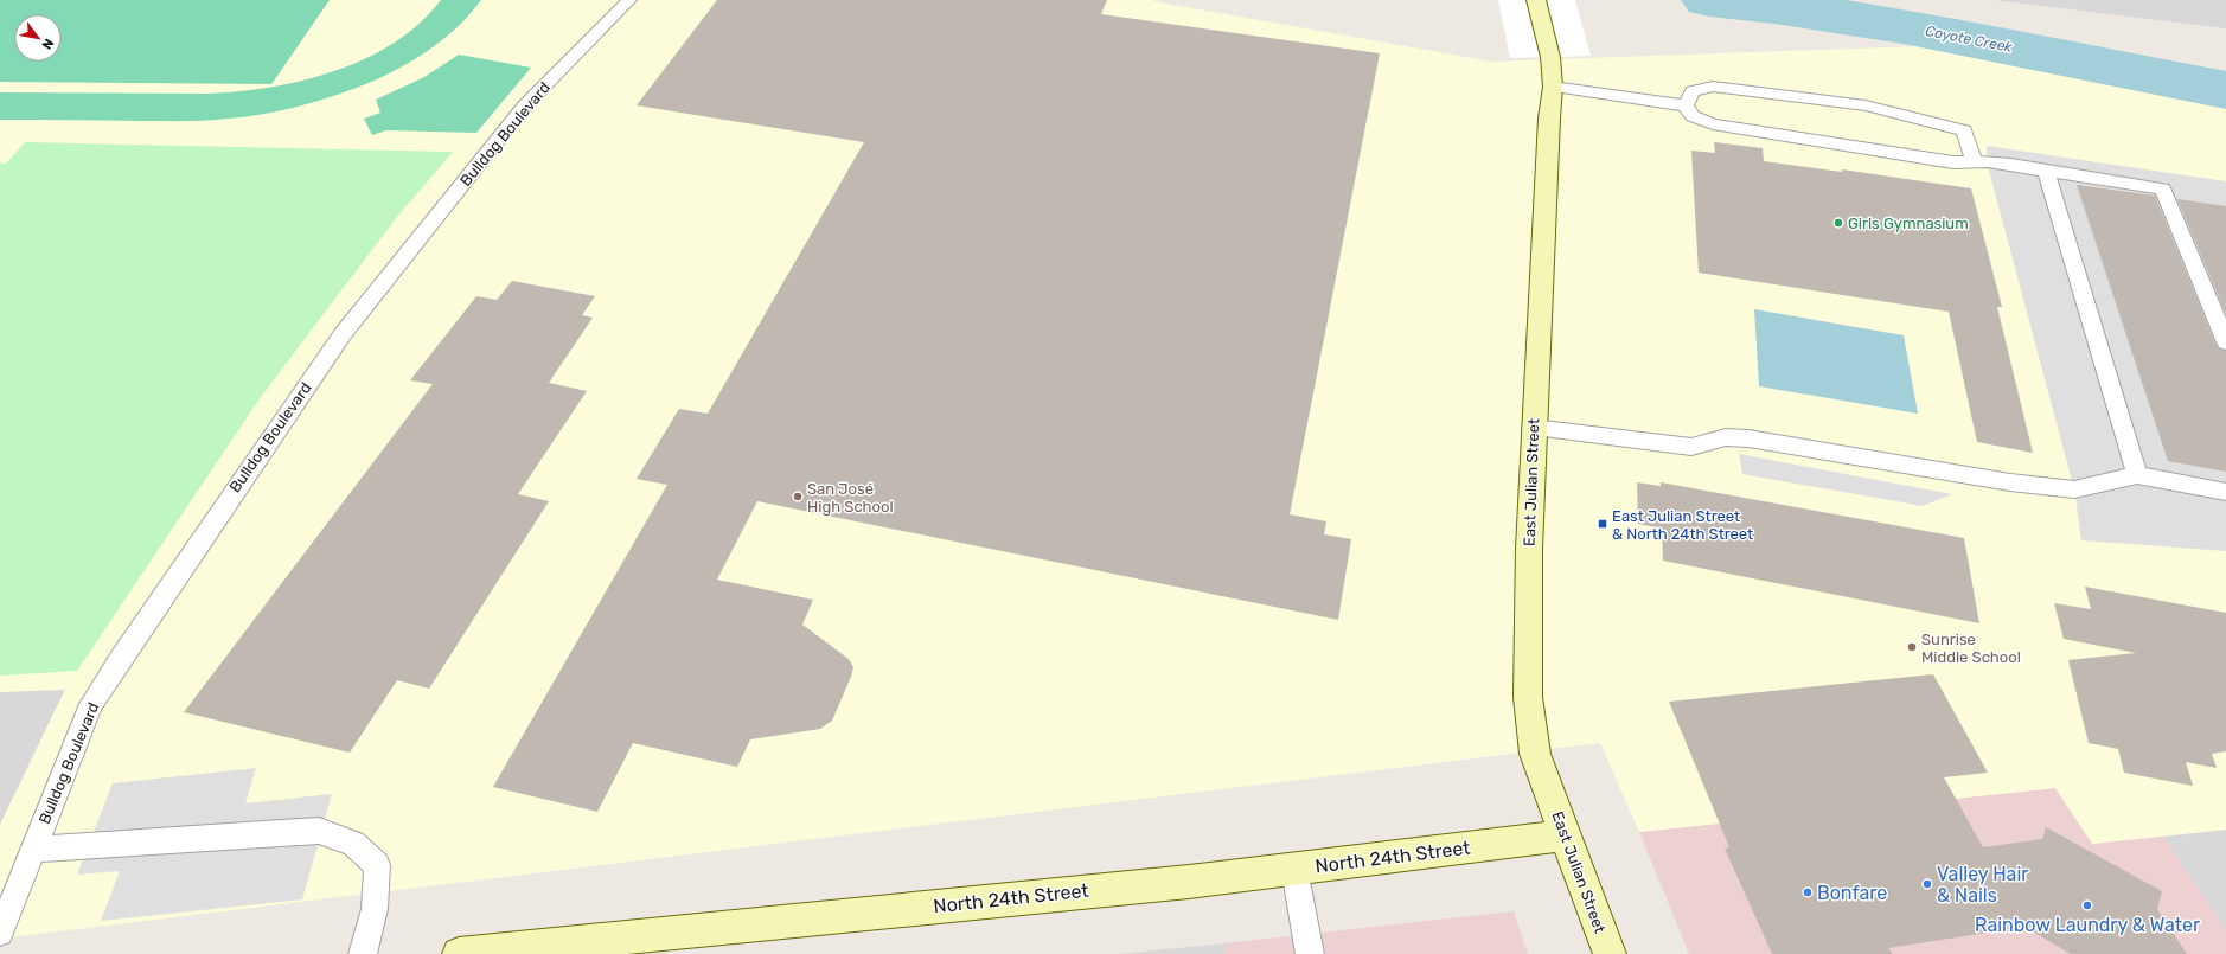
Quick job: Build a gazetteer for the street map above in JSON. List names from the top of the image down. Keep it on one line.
{"streets":{"main road":["East Julian Street","North 24th Street"],"lane":["Bulldog Boulevard"]},"crossings":[["East Julian Street","North 24th Street"]],"water":["Coyote Creek"],"places":{"other":["Girls Gymnasium","San José High School","Sunrise Middle School","Valley Hair & Nails","Bonfare","Rainbow Laundry & Water"],"transit":["East Julian Street & North 24th Street"]},"north":"bottom right"}
